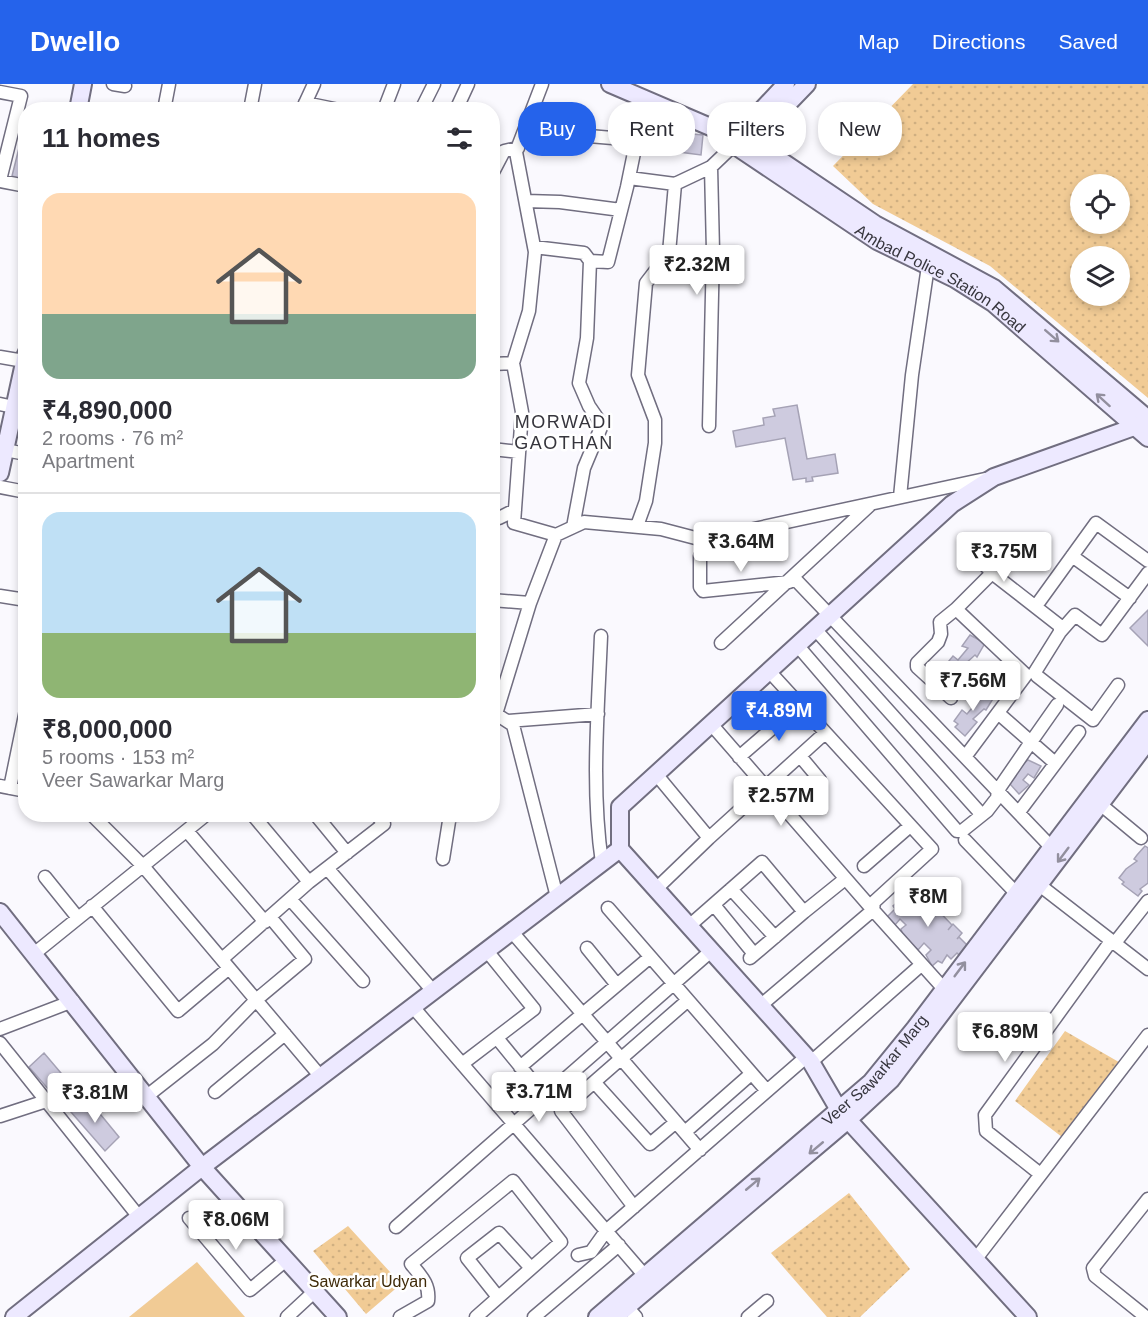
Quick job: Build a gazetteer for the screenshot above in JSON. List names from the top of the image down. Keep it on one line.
{"streets":{"street":["Ambad Police Station Road","Veer Sawarkar Marg"]},"districts":["MORWADI GAOTHAN"],"parks":["Sawarkar Udyan"],"page":{"header":"Dwello","nav":["Map","Directions","Saved"],"chip":["Buy","Rent","Filters","New"],"heading":"11 homes","list":[{"name":"₹4,890,000","note":"2 rooms · 76 m² · Apartment"},{"name":"₹8,000,000","note":"5 rooms · 153 m² · Veer Sawarkar Marg"}],"price":["₹2.32M","₹3.64M","₹3.75M","₹7.56M","₹4.89M","₹2.57M","₹8M","₹6.89M","₹3.71M","₹3.81M","₹8.06M"]}}
